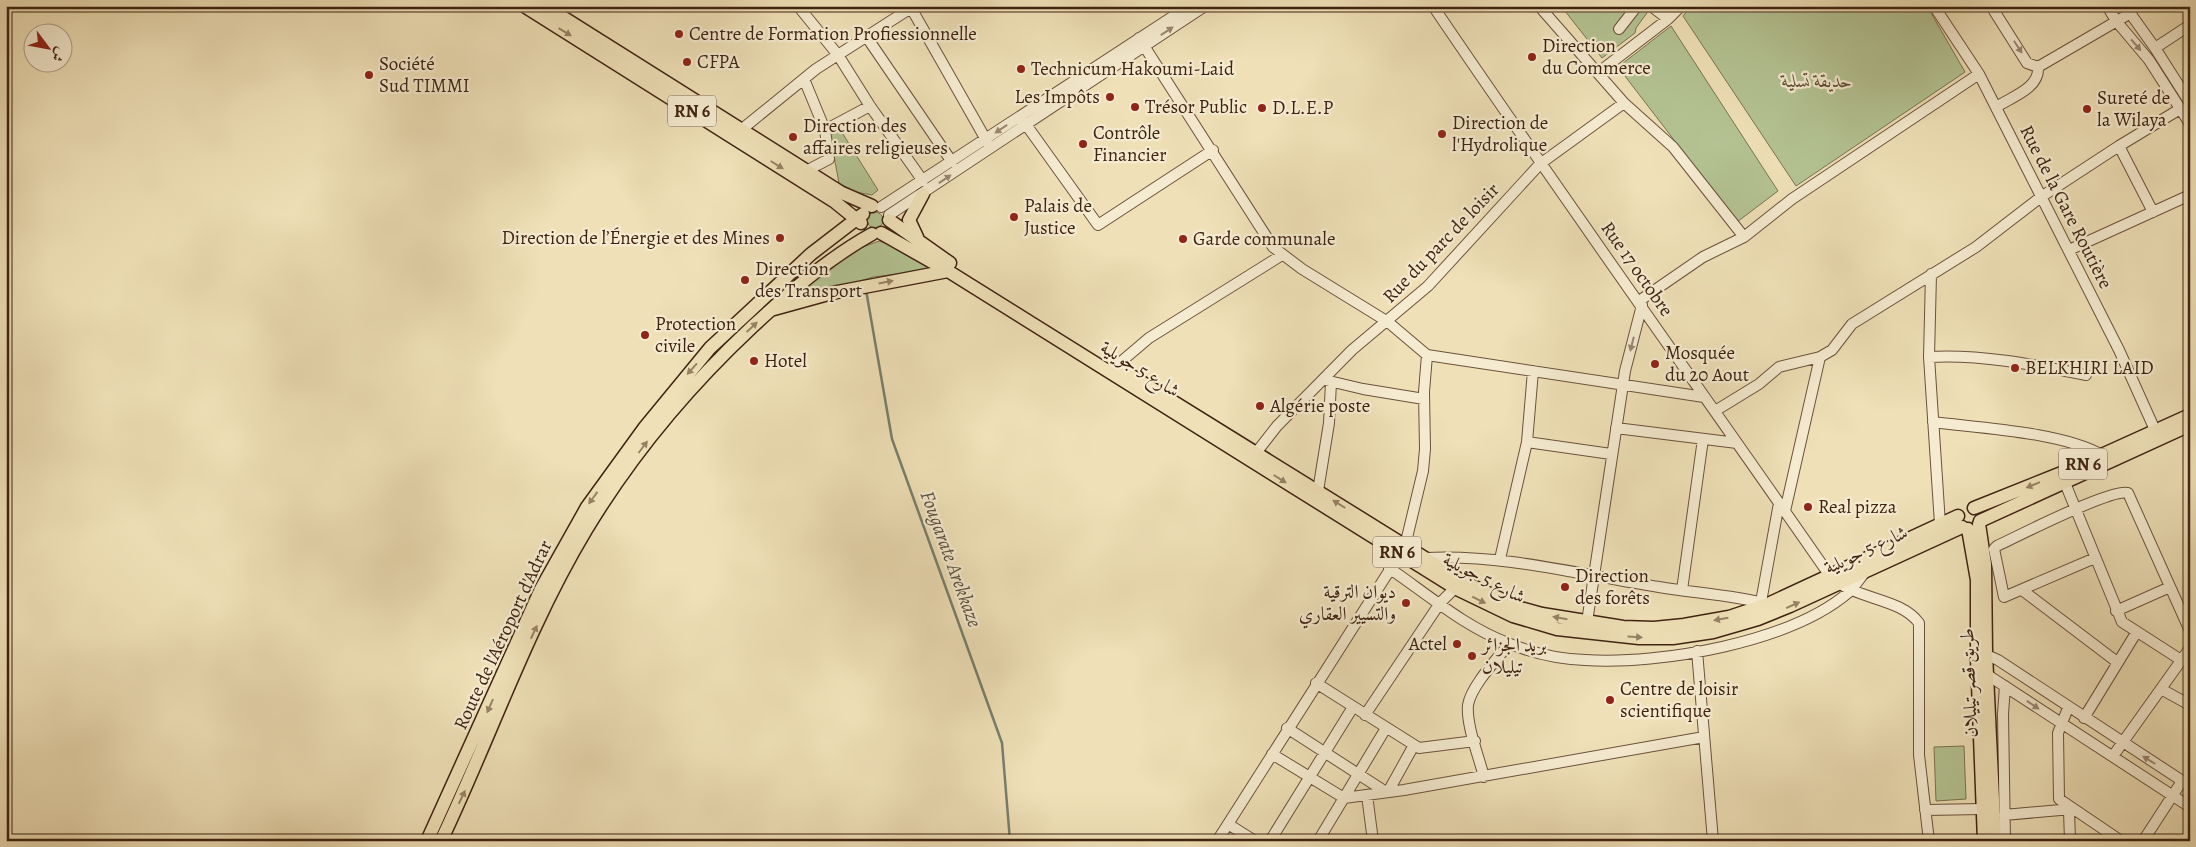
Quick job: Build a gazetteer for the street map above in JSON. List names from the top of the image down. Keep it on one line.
{"streets":{"main road":["RN 6","شارع 5 جويلية","Route de l'Aéroport d'Adrar","طريق قصر تيليلان"],"street":["Rue de la Gare Routière","Rue du parc de loisir","Rue 17 octobre"]},"crossings":[["RN 6","Rue de la Gare Routière"],["RN 6","شارع 5 جويلية"],["RN 6","Route de l'Aéroport d'Adrar"],["RN 6","طريق قصر تيليلان"],["Rue du parc de loisir","Rue 17 octobre"],["Rue du parc de loisir","شارع 5 جويلية"],["Rue 17 octobre","شارع 5 جويلية"],["شارع 5 جويلية","Route de l'Aéroport d'Adrar"],["شارع 5 جويلية","طريق قصر تيليلان"]],"water":["Fougarate Arekkaze"],"parks":["حديقة تسلية"],"places":["Centre de Formation Profiessionnelle","Direction du Commerce","CFPA","Technicum Hakoumi-Laid","Société Sud TIMMI","Les Impôts","Trésor Public","D.L.E.P","Sureté de la Wilaya","Direction de l'Hydrolique","Direction des affaires religieuses","Contrôle Financier","Palais de Justice","Direction de l’Énergie et des Mines","Garde communale","Direction des Transport","Protection civile","Hotel","Mosquée du 20 Aout","BELKHIRI LAID","Algérie poste","Real pizza","Direction des forêts","ديوان الترقية والتسيير العقاري","Actel","بريد الجزائر تيليلان","Centre de loisir scientifique"],"north":"bottom right"}
